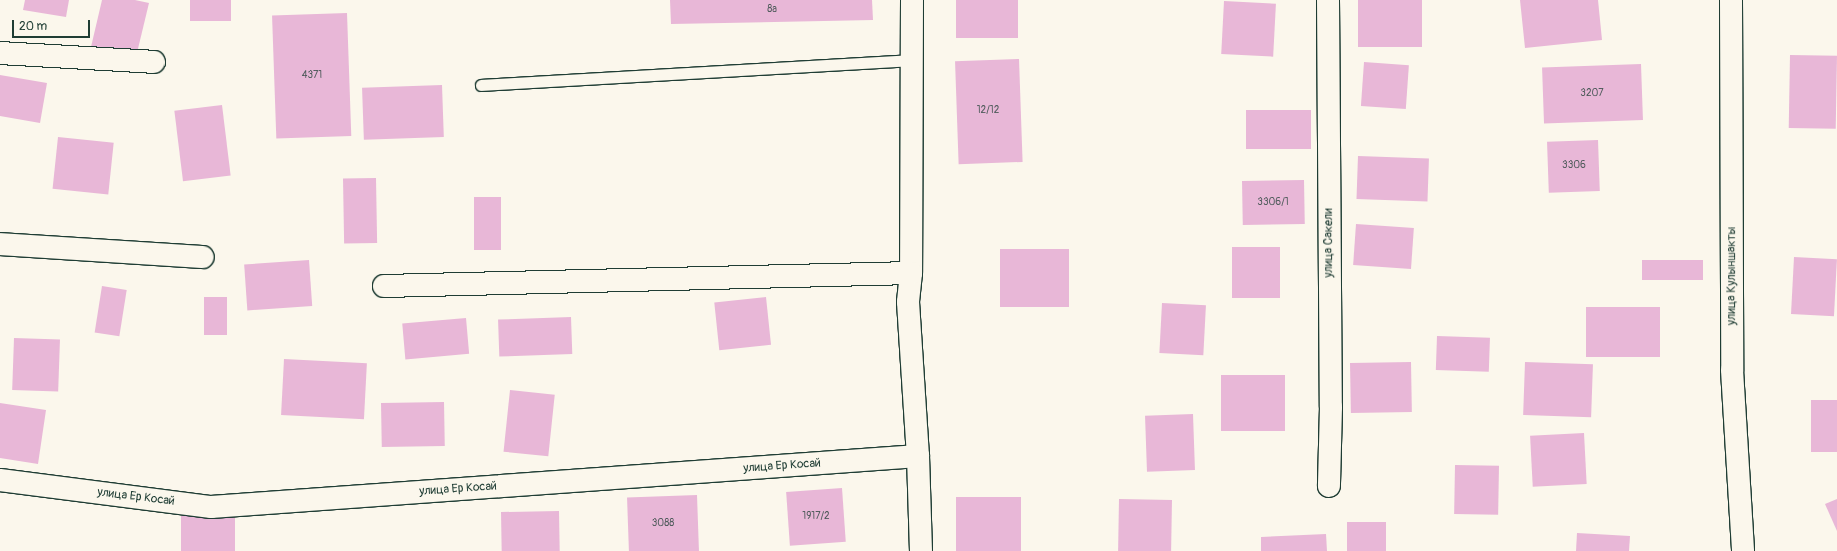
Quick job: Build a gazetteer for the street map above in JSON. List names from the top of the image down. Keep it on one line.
{"streets":{"street":["улица Сакели","улица Кулыншакты","улица Ер Косай"]},"house_numbers":["8а","4371","3207","12/12","3306","3306/1","1917/2","3088"],"scale_bar":"20 m"}
